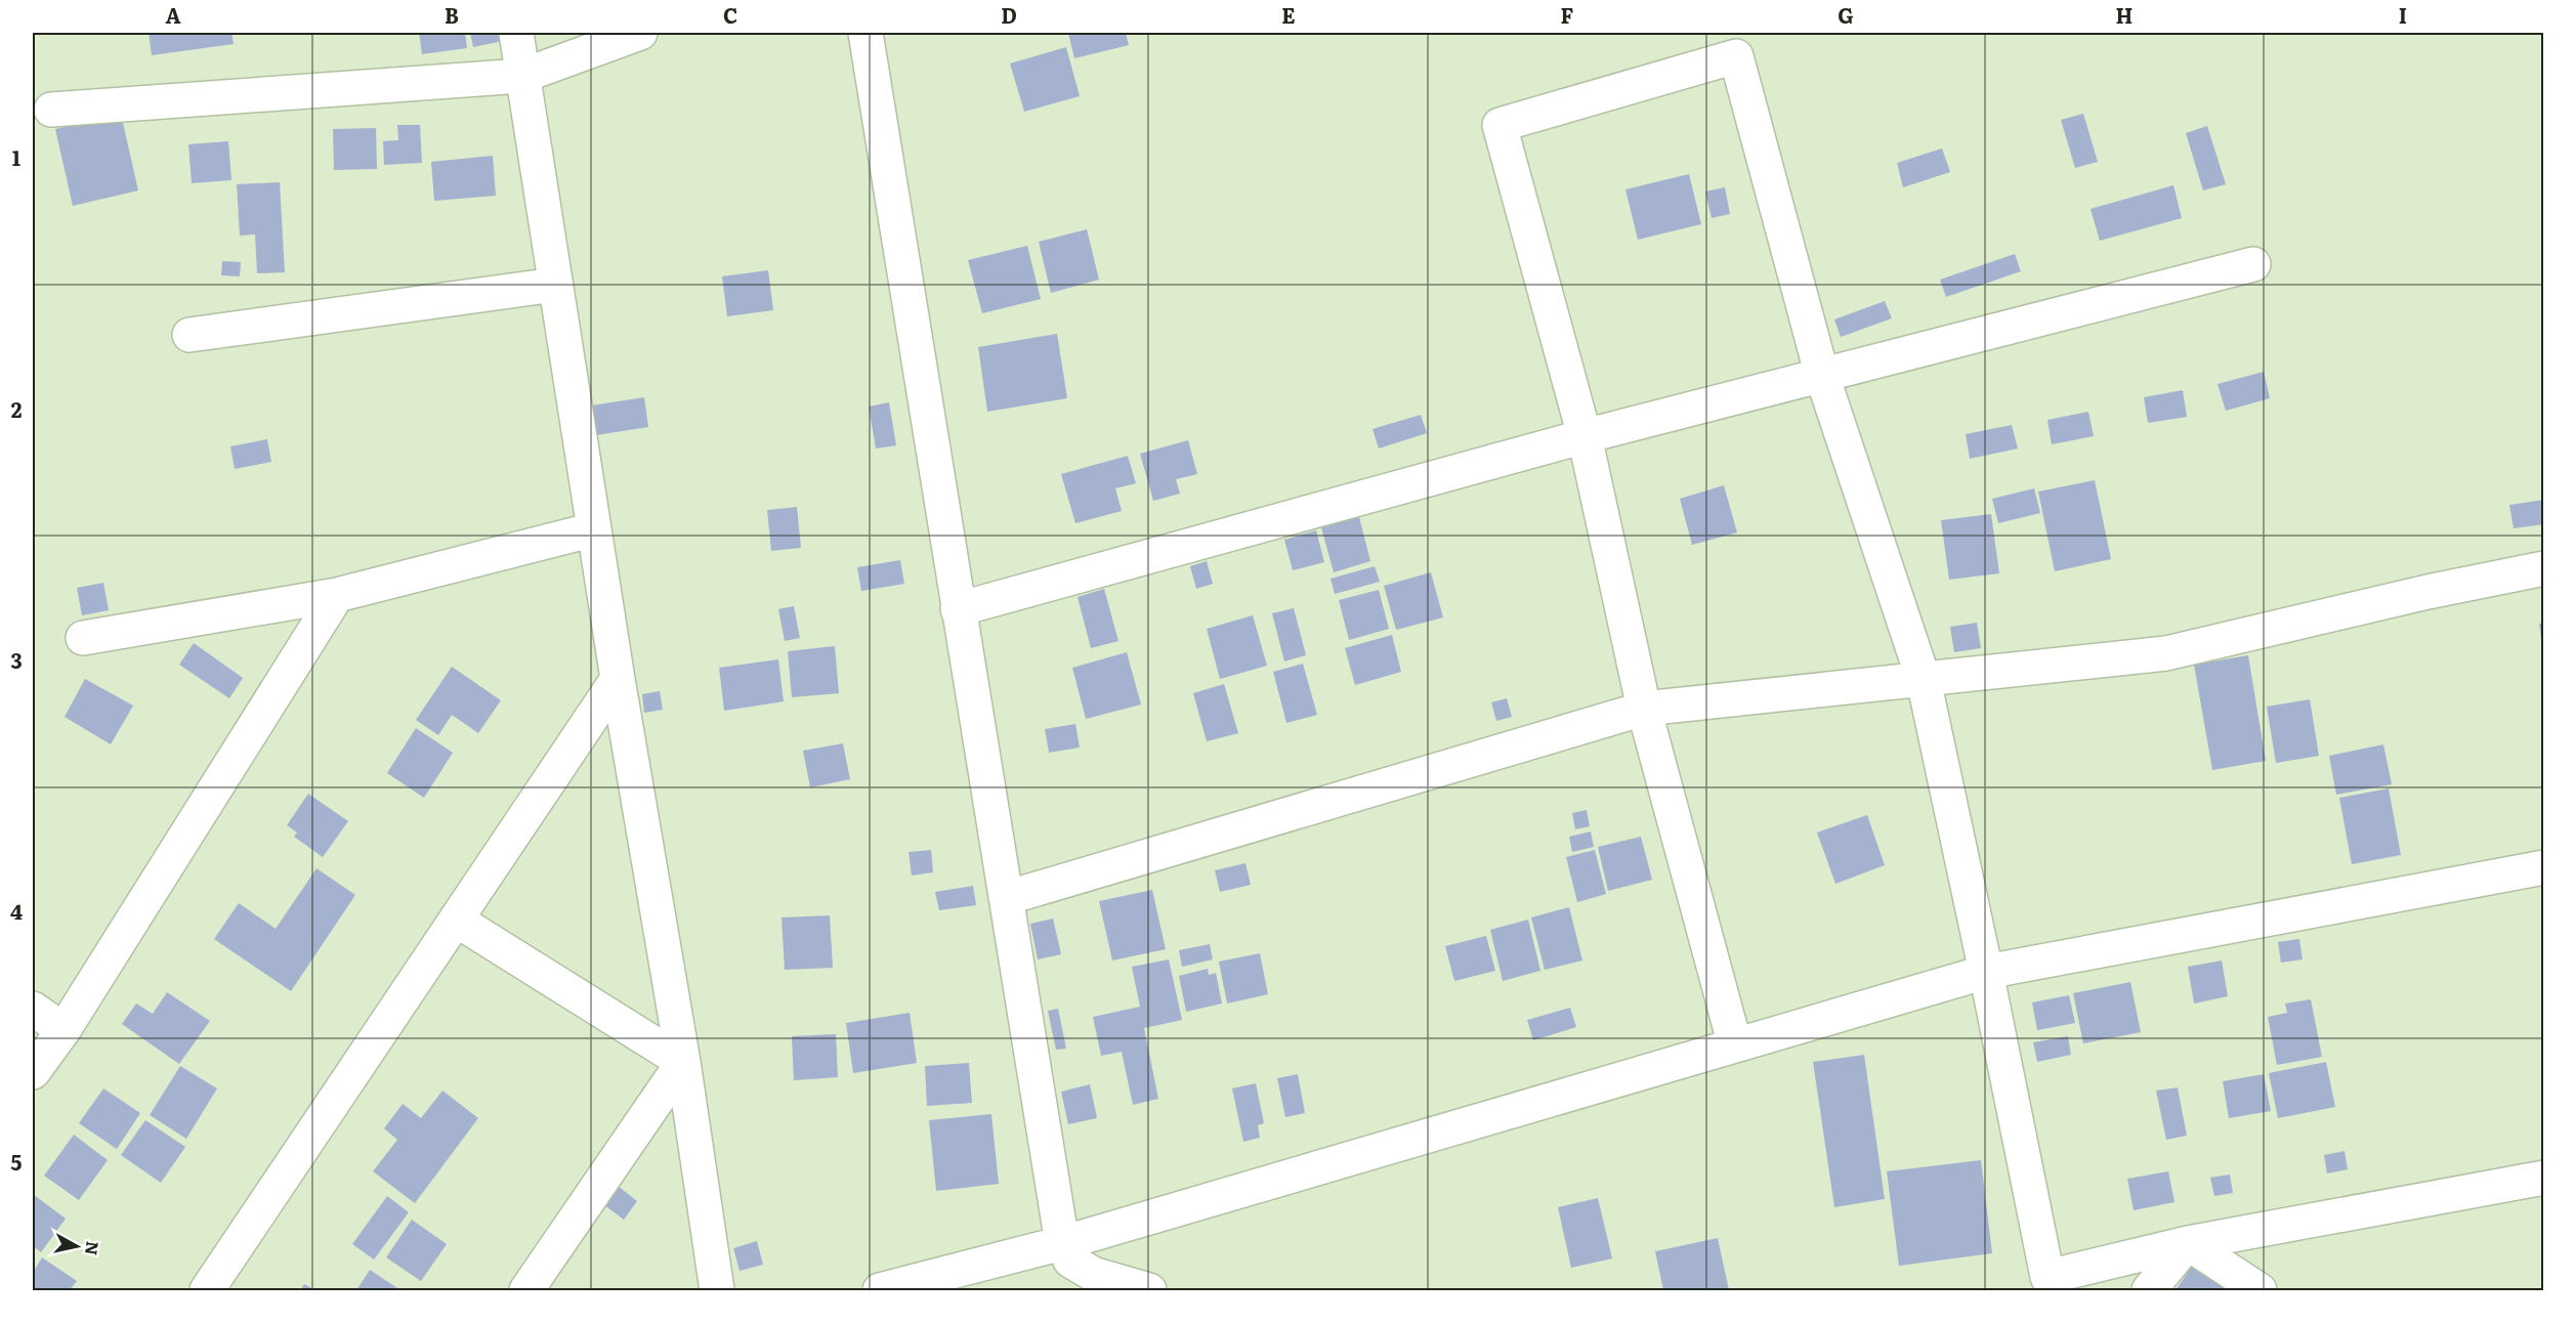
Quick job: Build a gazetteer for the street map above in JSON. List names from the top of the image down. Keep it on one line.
{"north":"right","grid":{"columns":["A","B","C","D","E","F","G","H","I"],"rows":["1","2","3","4","5"]}}
